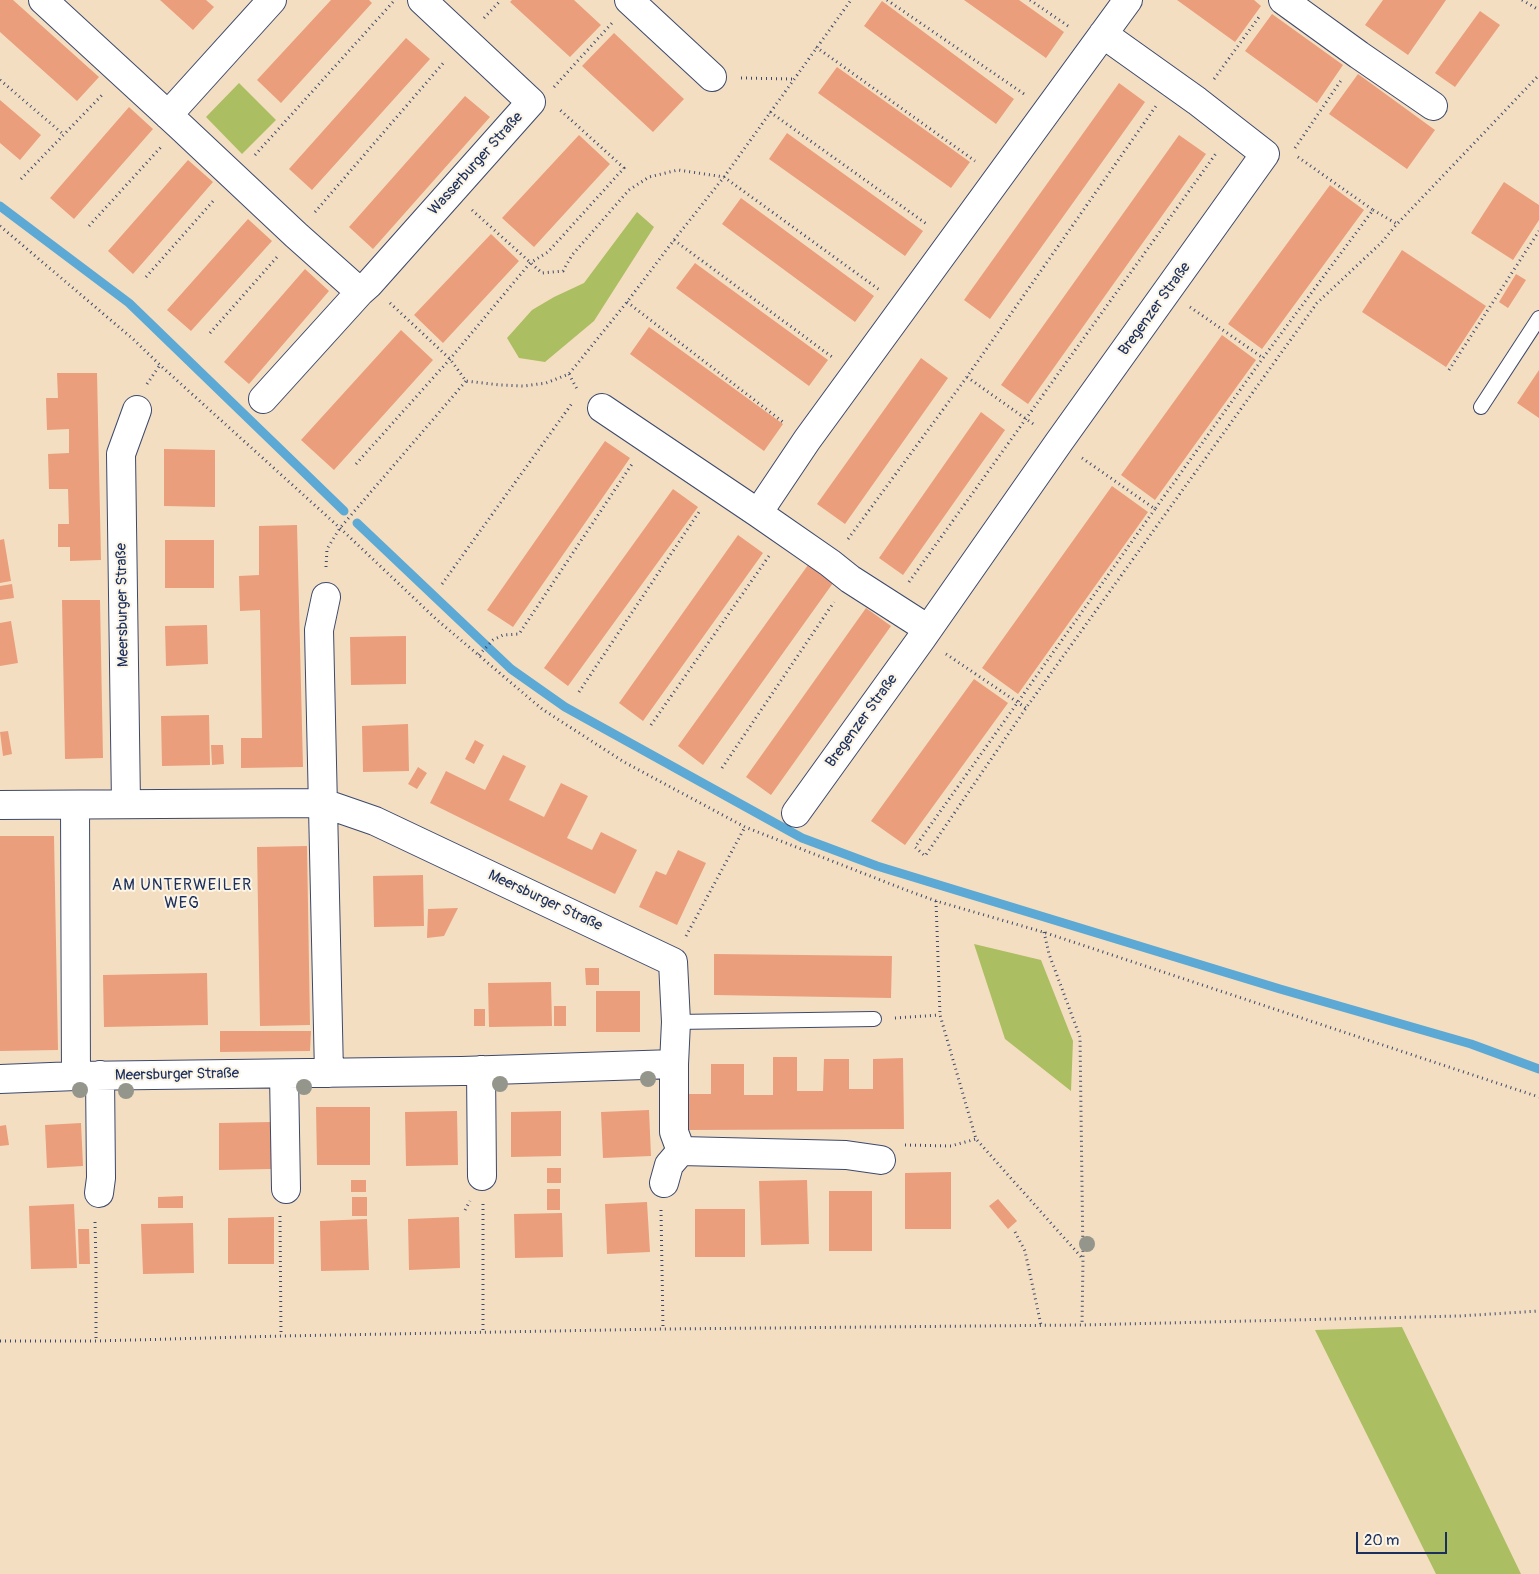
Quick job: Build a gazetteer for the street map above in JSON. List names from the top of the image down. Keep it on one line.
{"streets":{"street":["Wasserburger Straße","Bregenzer Straße","Meersburger Straße"]},"districts":["AM UNTERWEILER WEG"],"scale_bar":"20 m"}
